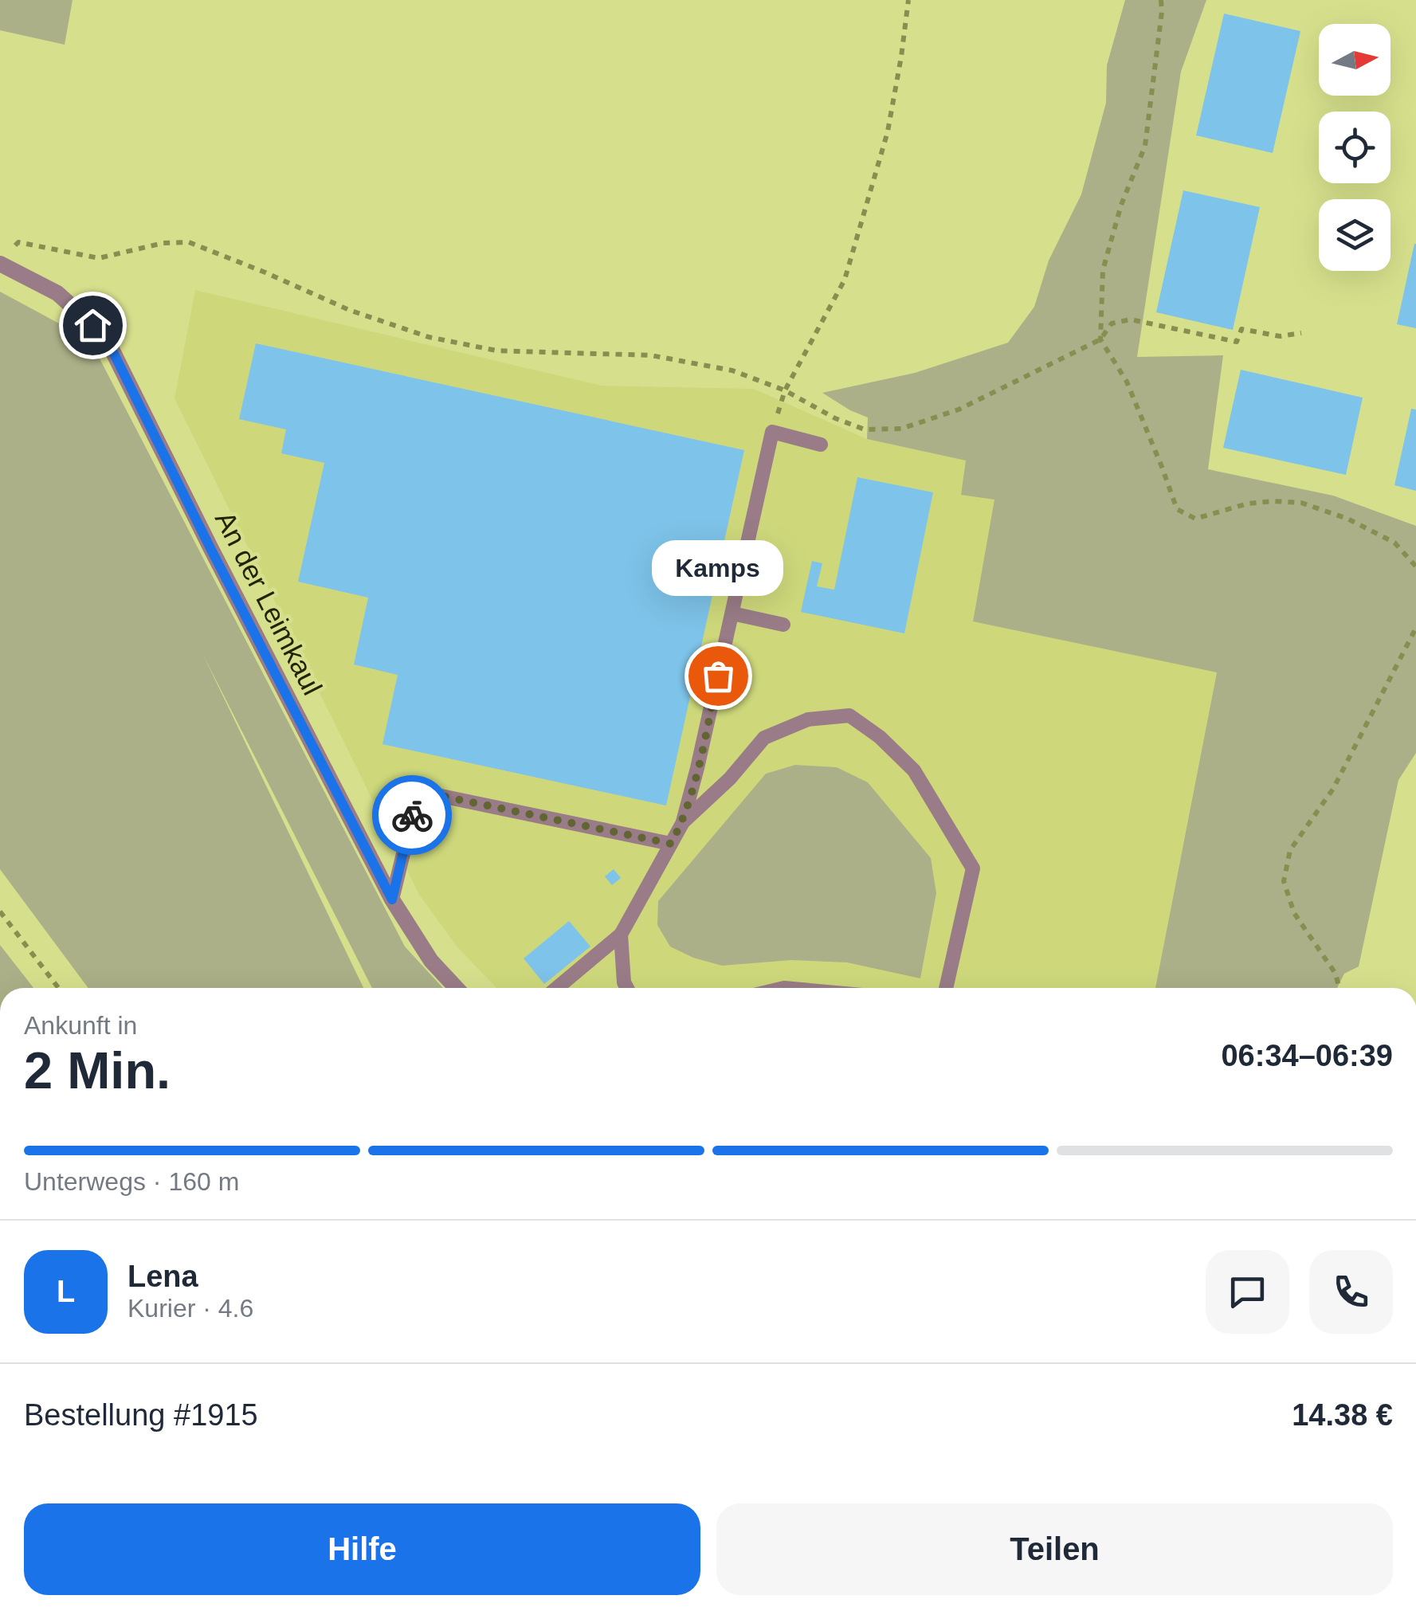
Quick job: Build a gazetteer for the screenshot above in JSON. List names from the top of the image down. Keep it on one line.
{"streets":{"street":["An der Leimkaul"]},"places":["Kamps"],"north":"right","page":{"bubble":"Kamps","heading":["2 Min.","Ankunft in","06:34–06:39"],"panel":["Lena","Kurier · 4.6","Bestellung #1915","14.38 €"],"bar":"Unterwegs · 160 m","round":"L","buttons":["Hilfe","Teilen"]}}
